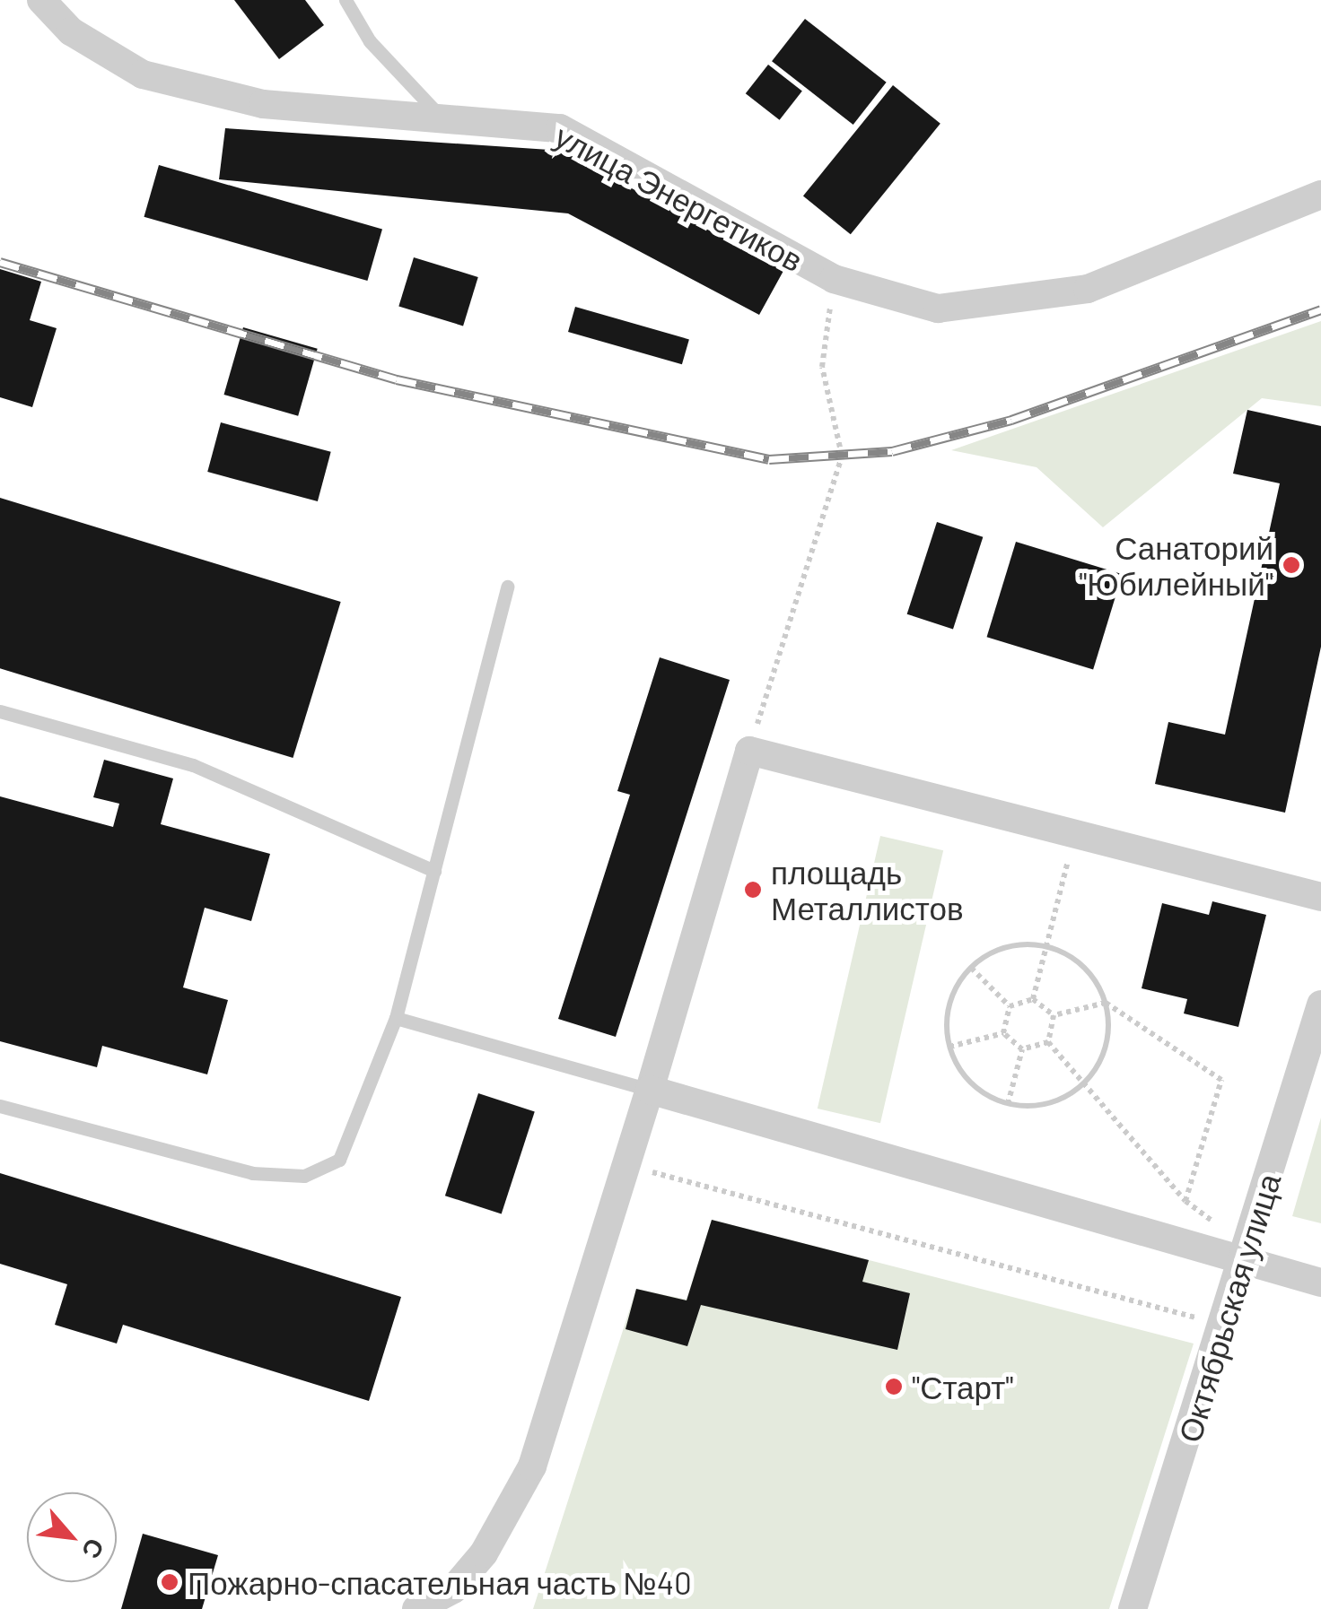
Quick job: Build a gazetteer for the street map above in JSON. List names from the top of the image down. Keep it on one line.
{"streets":{"street":["улица Энергетиков","Октябрьская улица"]},"places":["Санаторий \"Юбилейный\"","площадь Металлистов","\"Старт\"","Пожарно-спасательная часть №40"],"north":"bottom right"}
